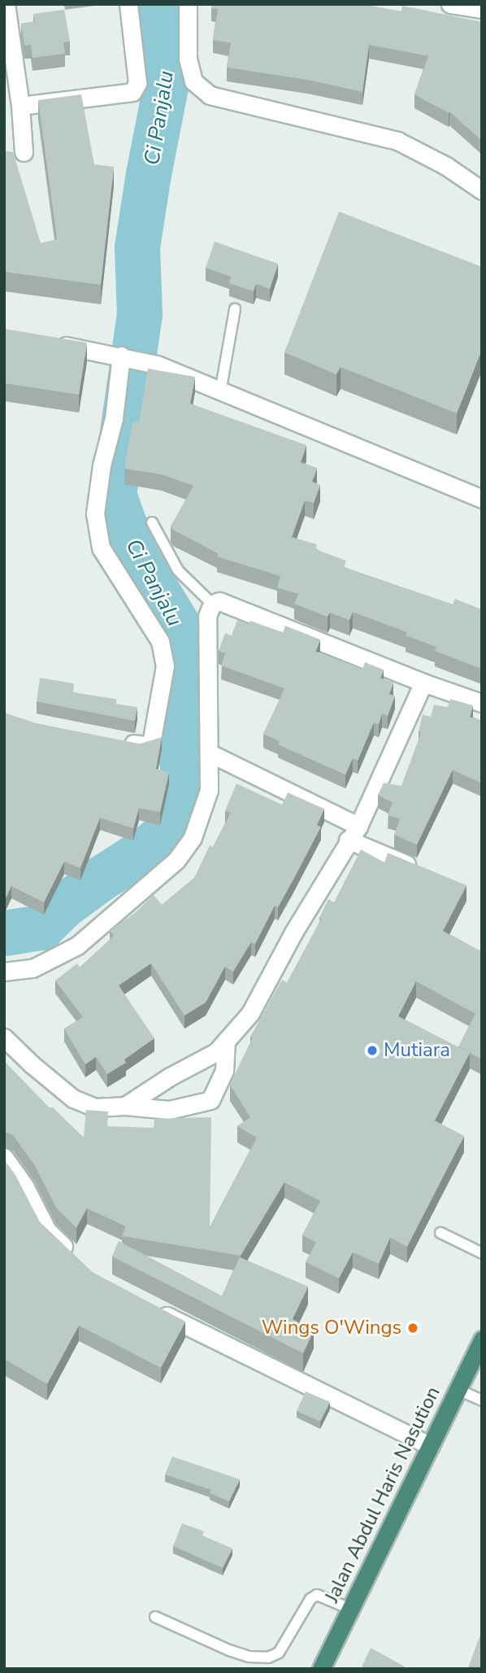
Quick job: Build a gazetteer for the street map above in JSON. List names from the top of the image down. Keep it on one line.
{"streets":{"highway":["Jalan Abdul Haris Nasution"]},"water":["Ci Panjalu"],"places":["Mutiara","Wings O'Wings"]}
